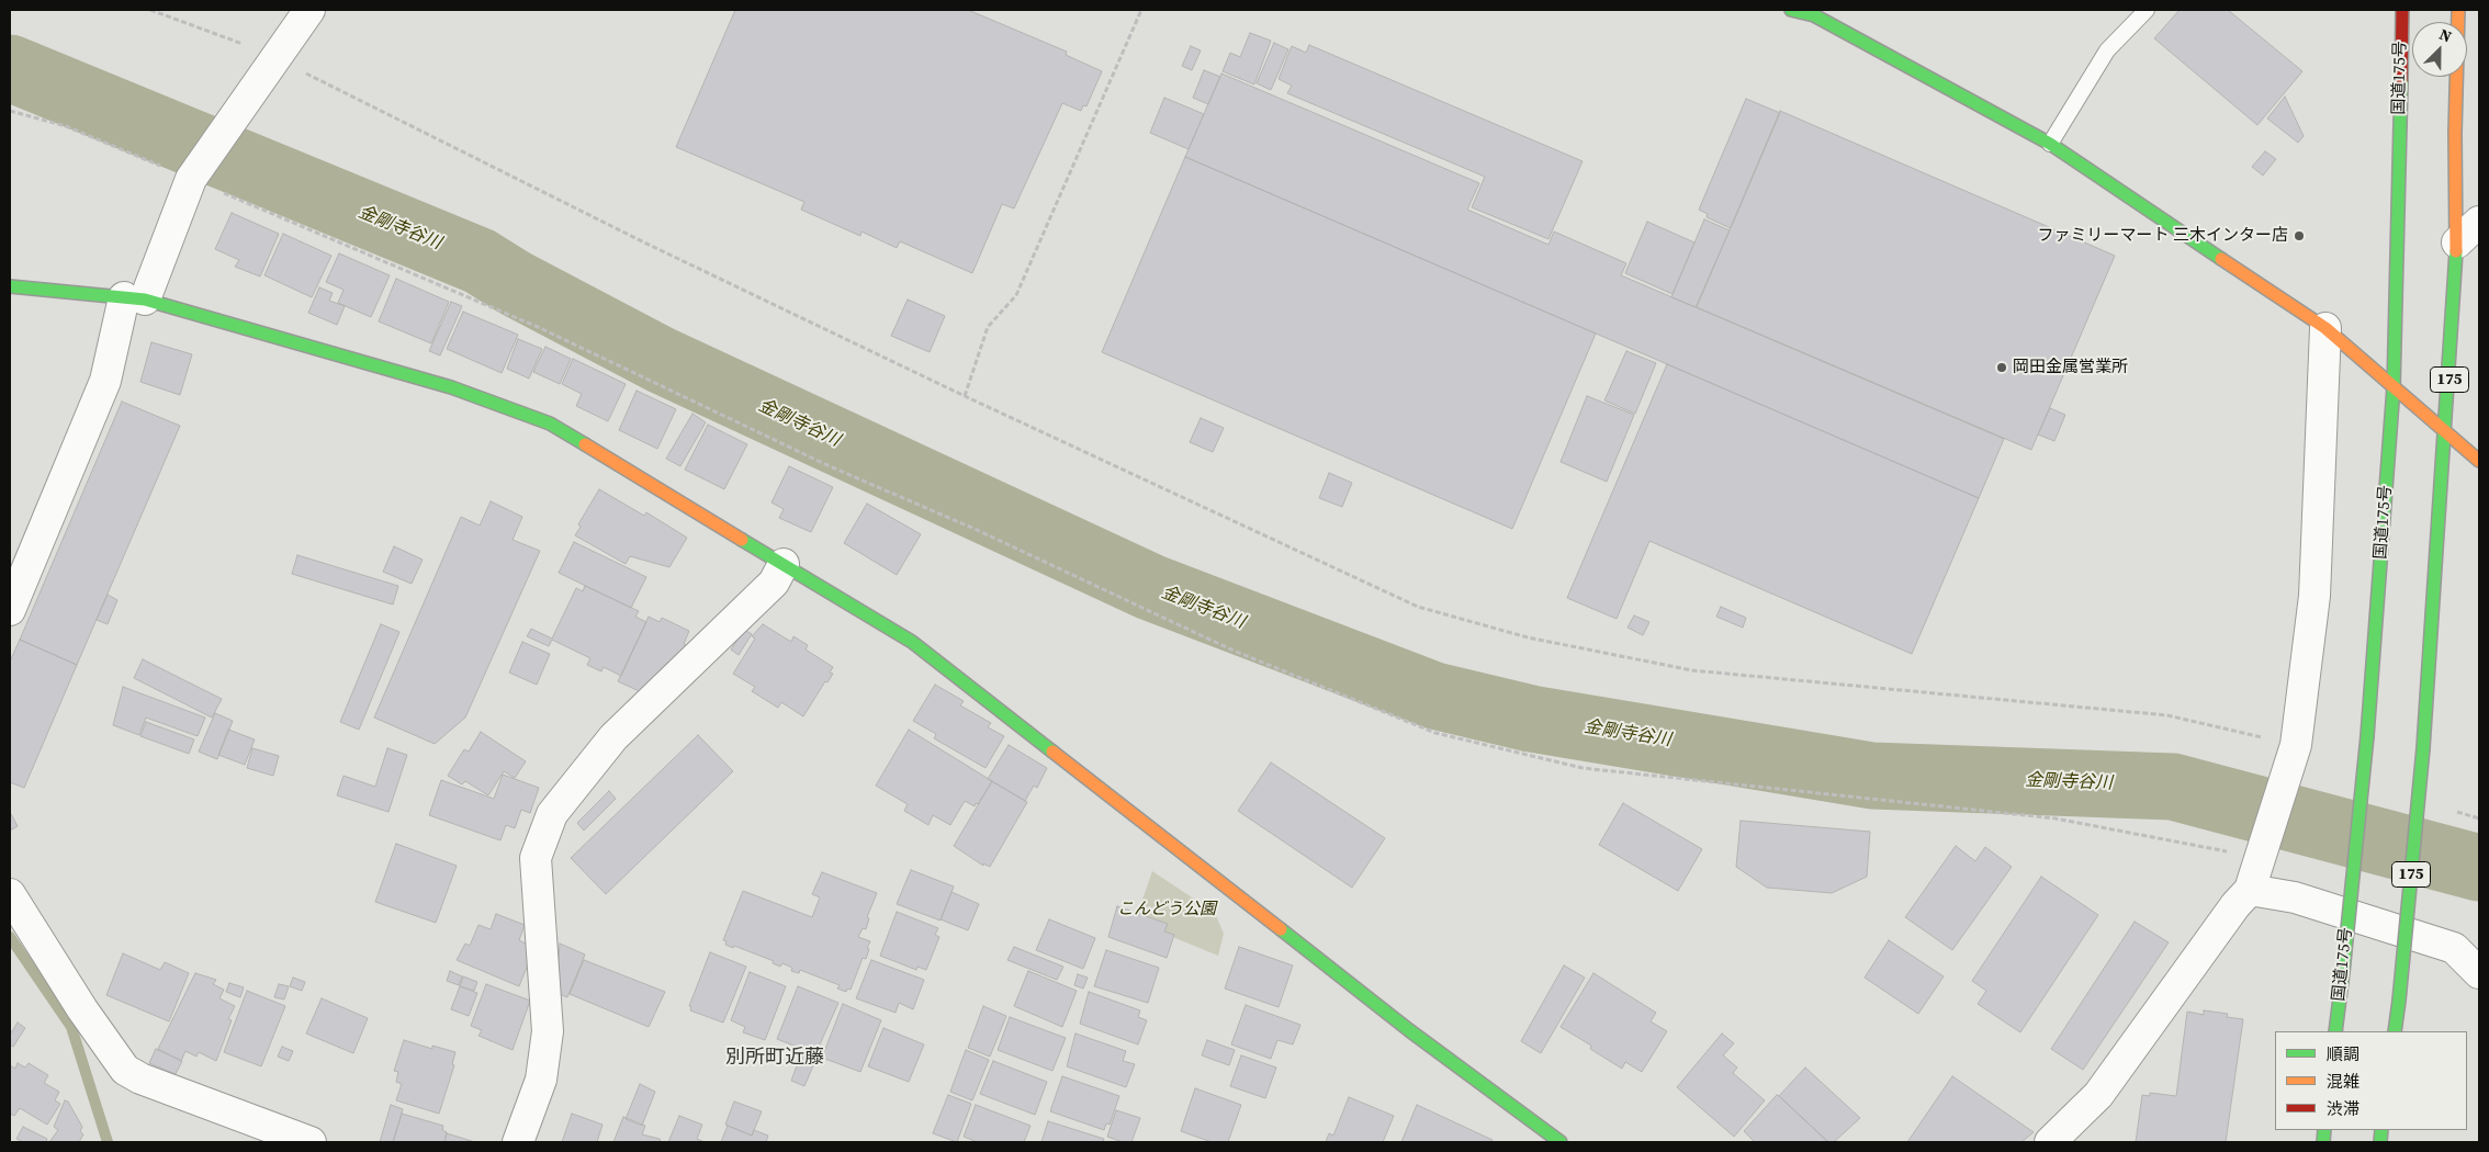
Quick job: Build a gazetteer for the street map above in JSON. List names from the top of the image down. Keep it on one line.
{"streets":{"main road":["国道175号","175"]},"districts":["別所町近藤"],"water":["金剛寺谷川"],"parks":["こんどう公園"],"places":["ファミリーマート 三木インター店","岡田金属営業所"],"legend":["順調","混雑","渋滞"],"north":"top right"}
